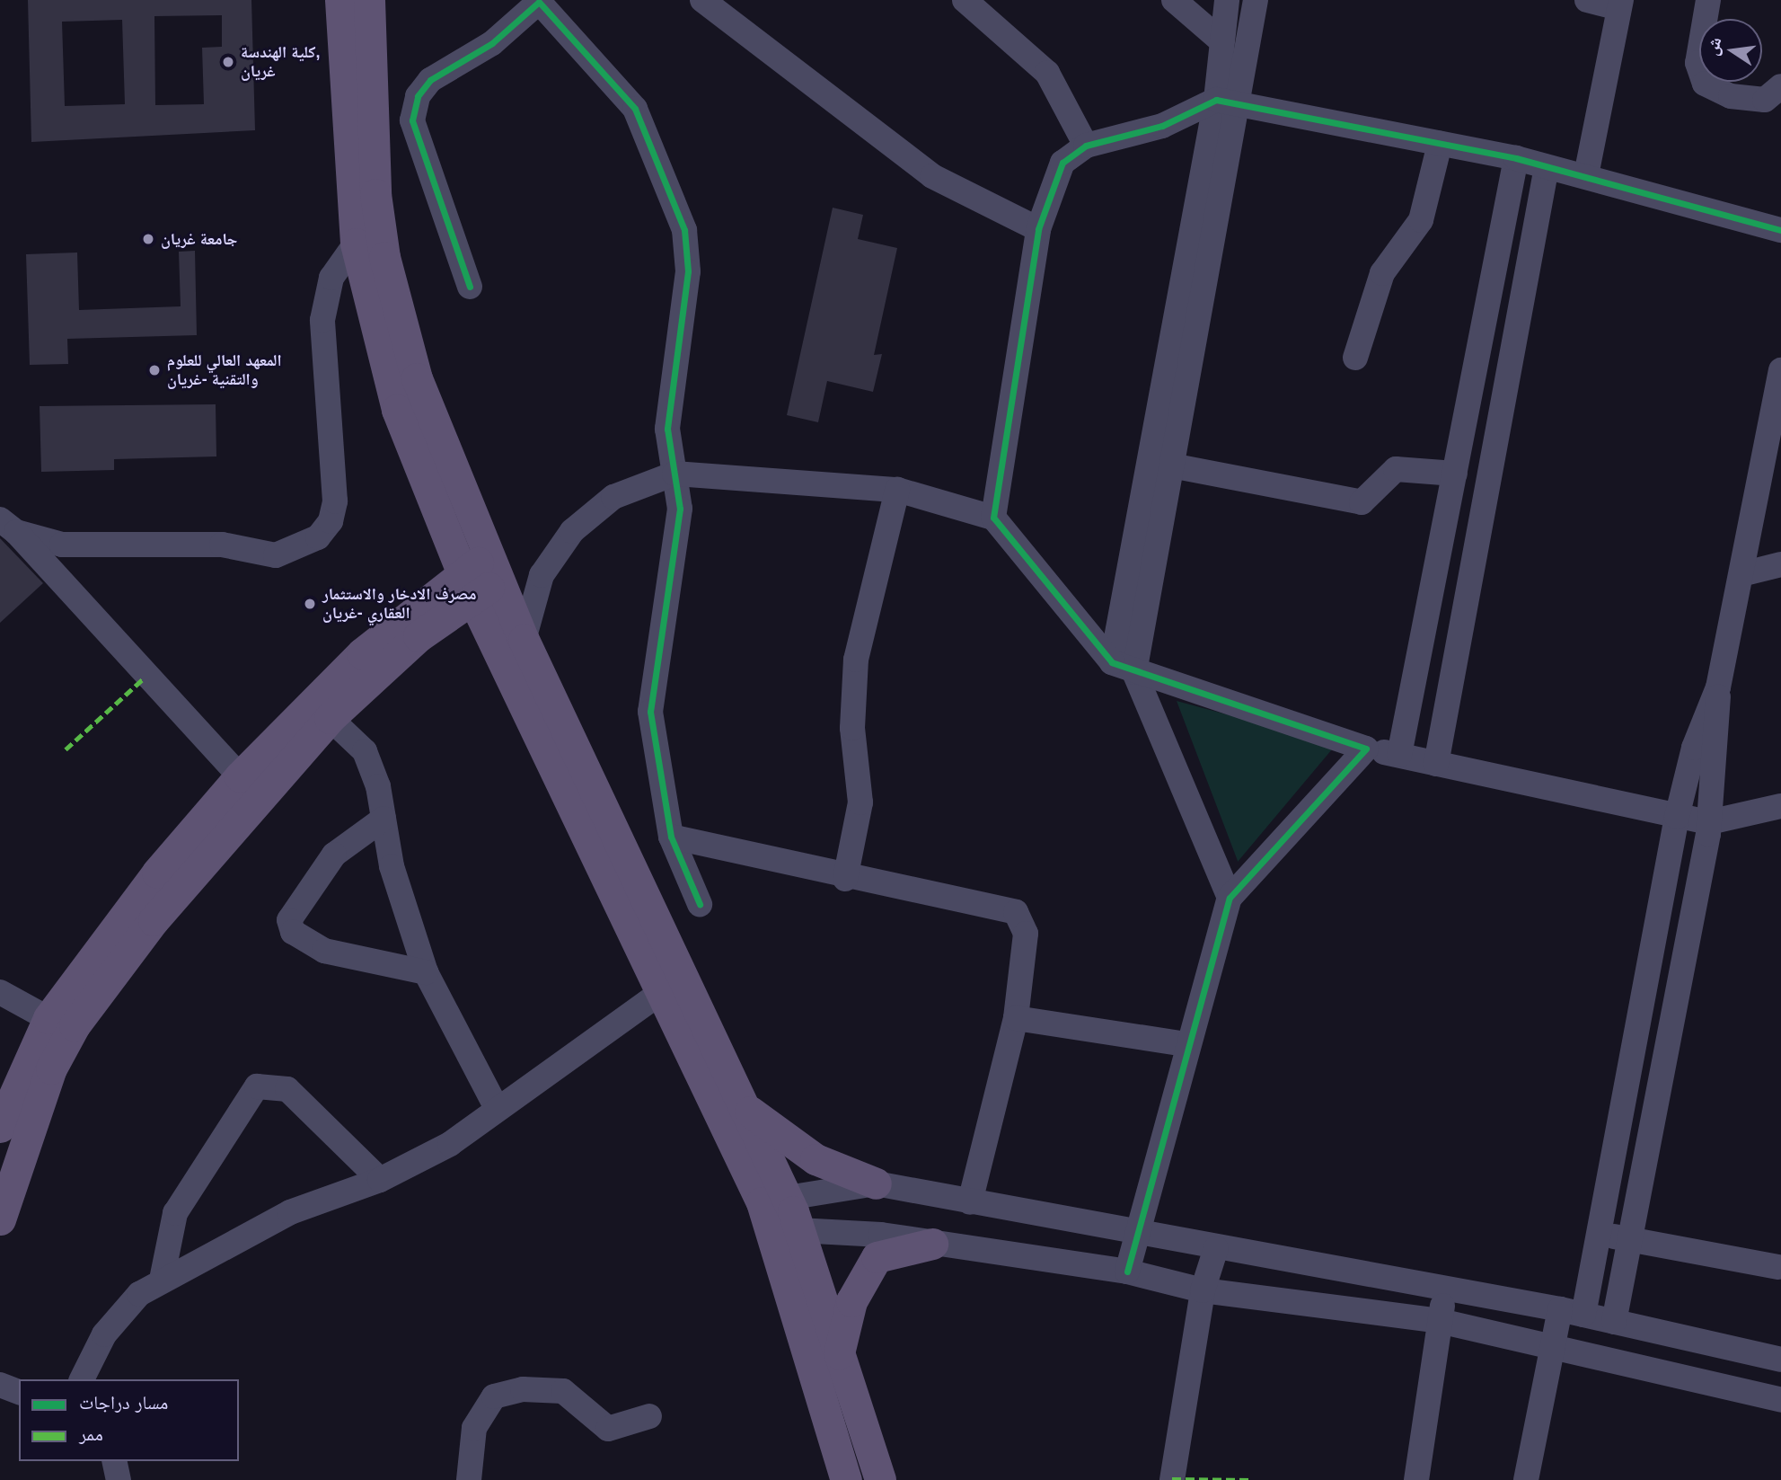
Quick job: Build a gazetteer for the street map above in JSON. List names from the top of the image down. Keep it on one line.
{"places":["كلية الهندسة, غريان","جامعة غريان","المعهد العالي للعلوم والتقنية -غريان","مصرف الادخار والاستثمار العقاري -غريان"],"legend":["مسار دراجات","ممر"],"north":"left"}
